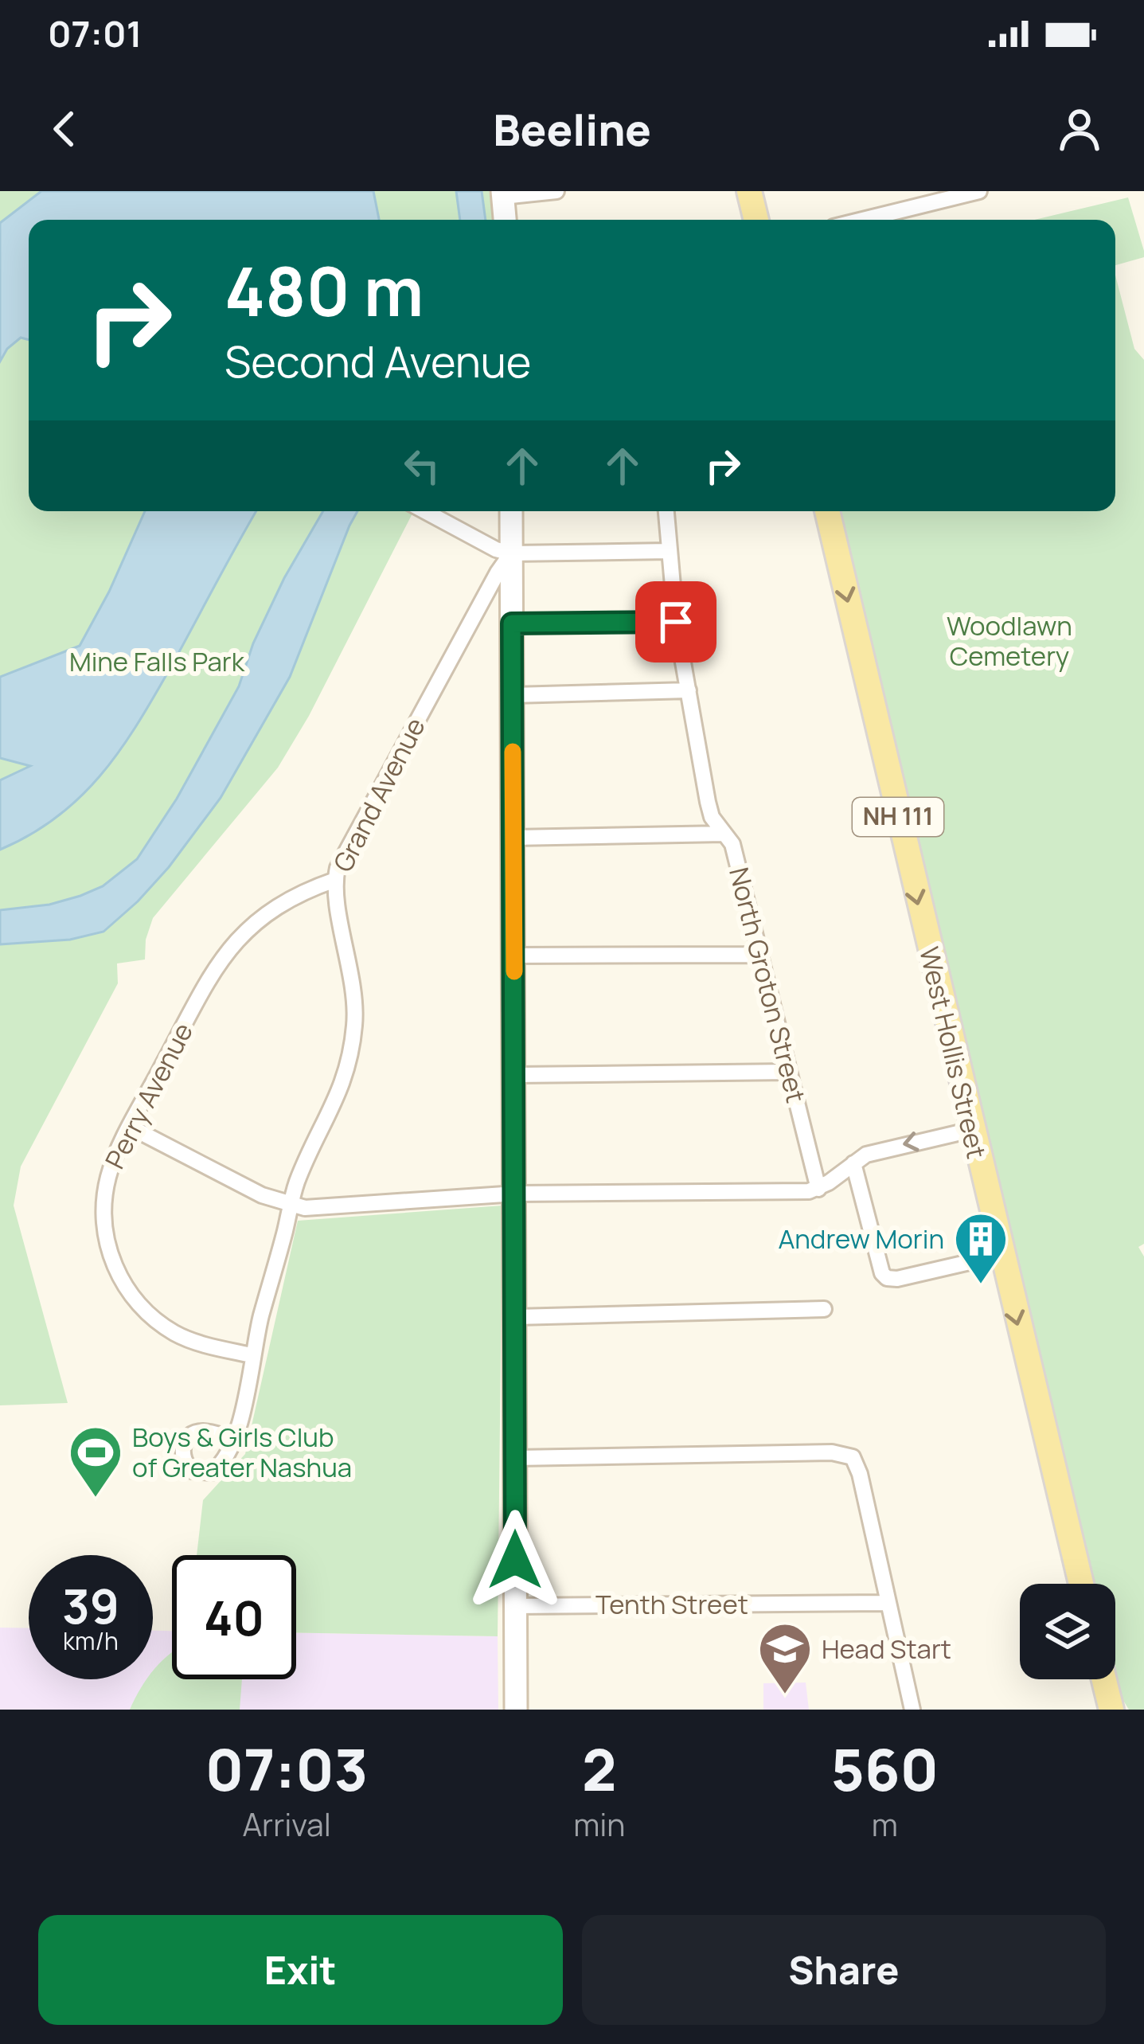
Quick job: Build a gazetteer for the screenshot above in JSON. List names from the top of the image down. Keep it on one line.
{"streets":{"main road":["NH 111","West Hollis Street"],"street":["Grand Avenue","North Groton Street","Perry Avenue","Tenth Street"]},"crossings":[["Grand Avenue","Perry Avenue"]],"one_way":["West Hollis Street"],"parks":["Woodlawn Cemetery","Mine Falls Park"],"places":{"building":["Andrew Morin"],"sports":["Boys & Girls Club of Greater Nashua"],"school or university":["Head Start"]},"page":{"status":"07:01","header":"Beeline","turn":["480 m","Second Avenue"],"speed":"39 km/h","limit":"40","eta":["07:03","Arrival","2","min","560","m"],"buttons":["Exit","Share"]}}
